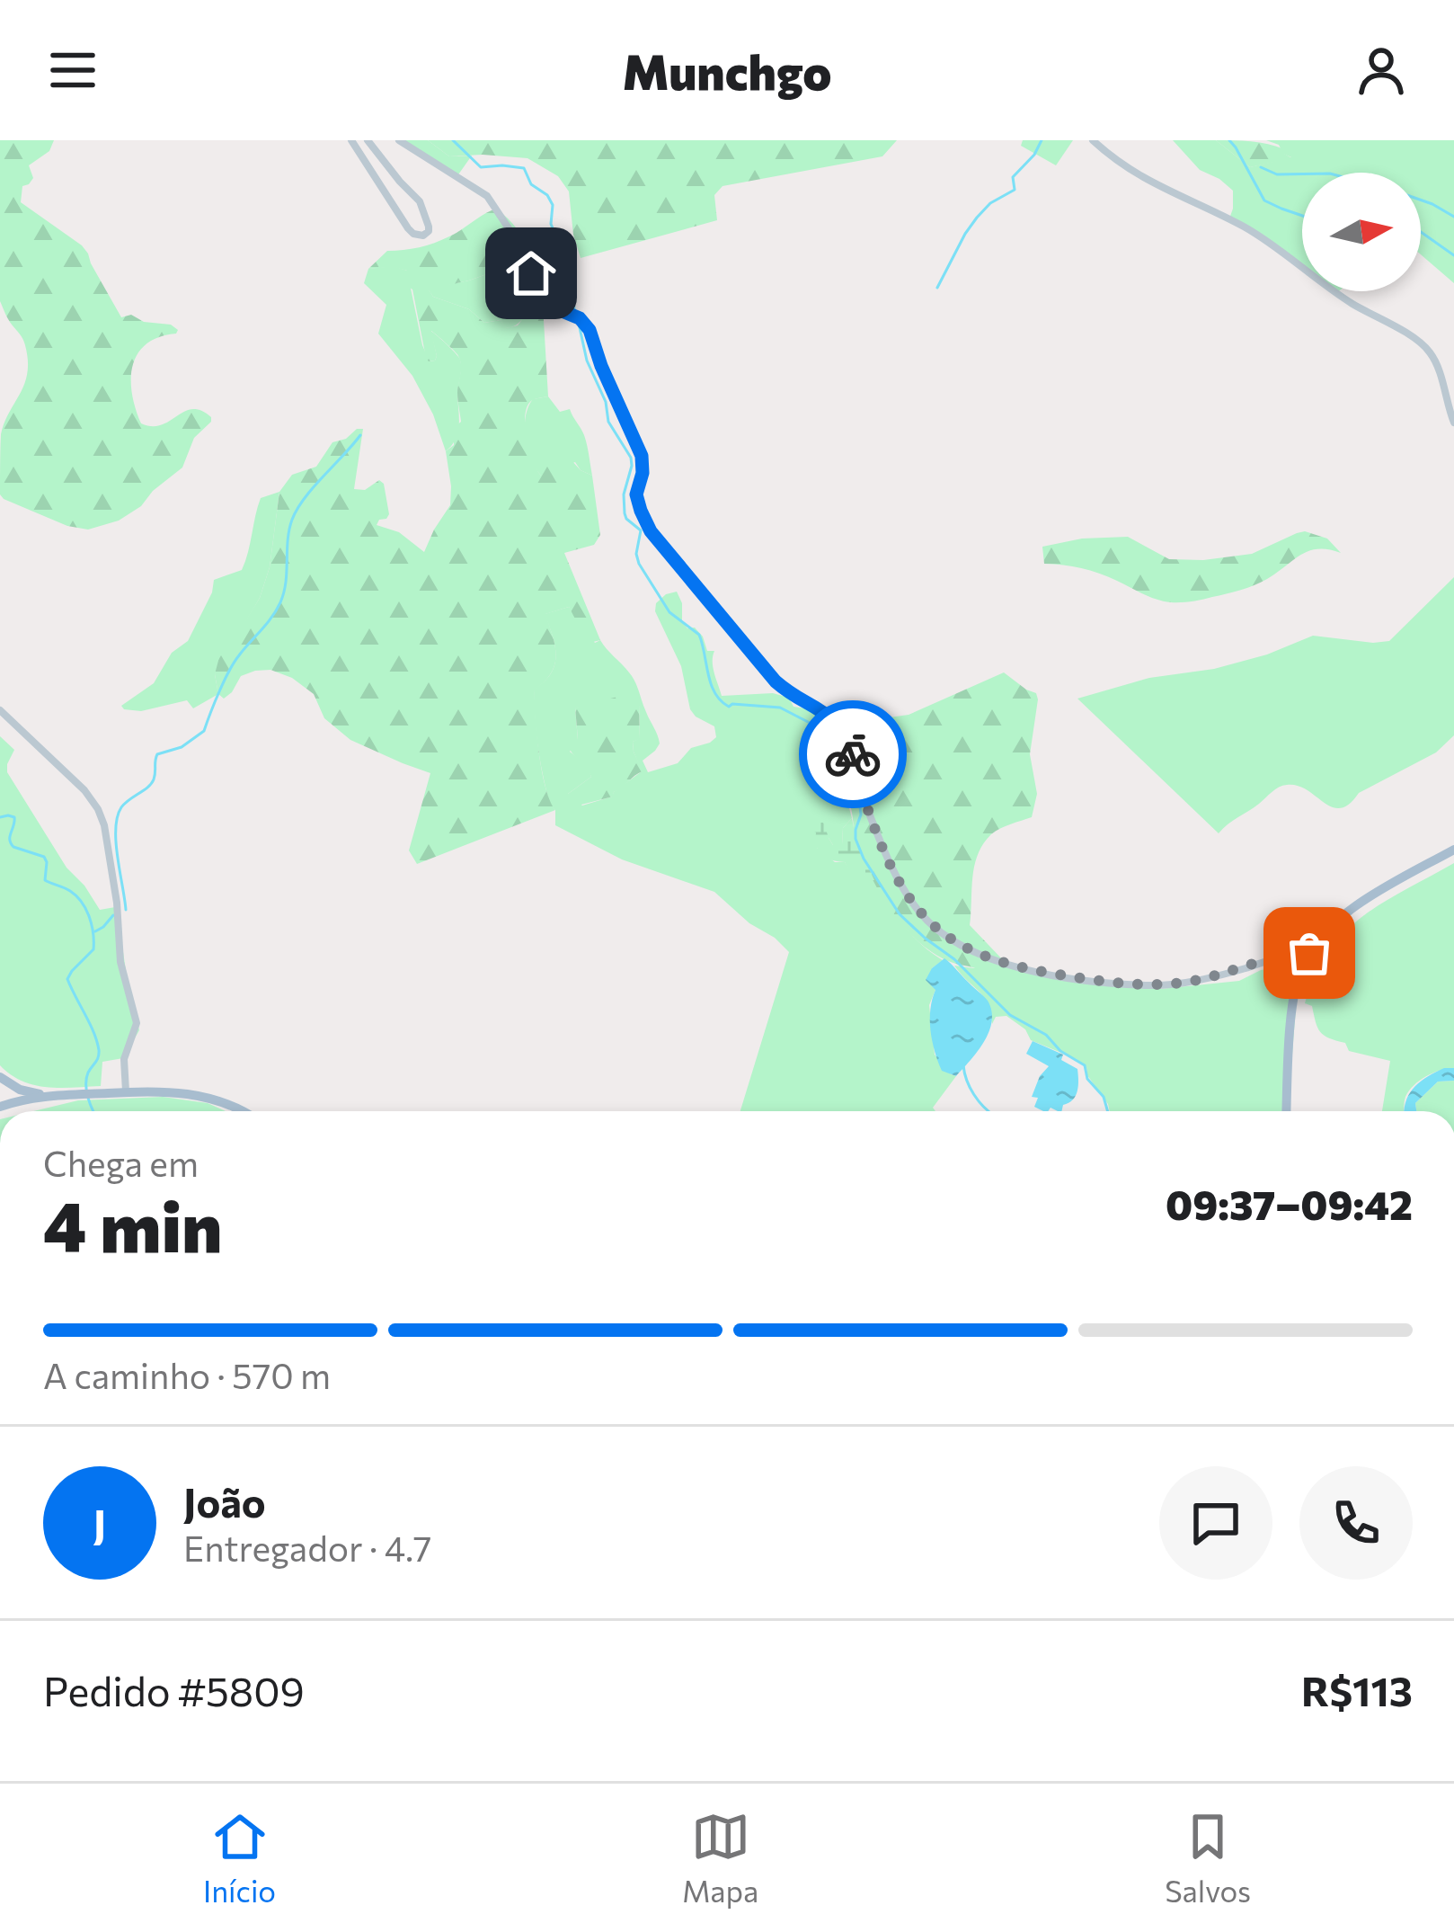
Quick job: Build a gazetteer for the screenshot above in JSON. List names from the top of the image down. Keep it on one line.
{"north":"right","page":{"header":"Munchgo","heading":["4 min","Chega em","09:37–09:42"],"panel":["João","Entregador · 4.7","Pedido #5809","R$113"],"bar":"A caminho · 570 m","round":"J","tabs":["Início","Mapa","Salvos"]}}
